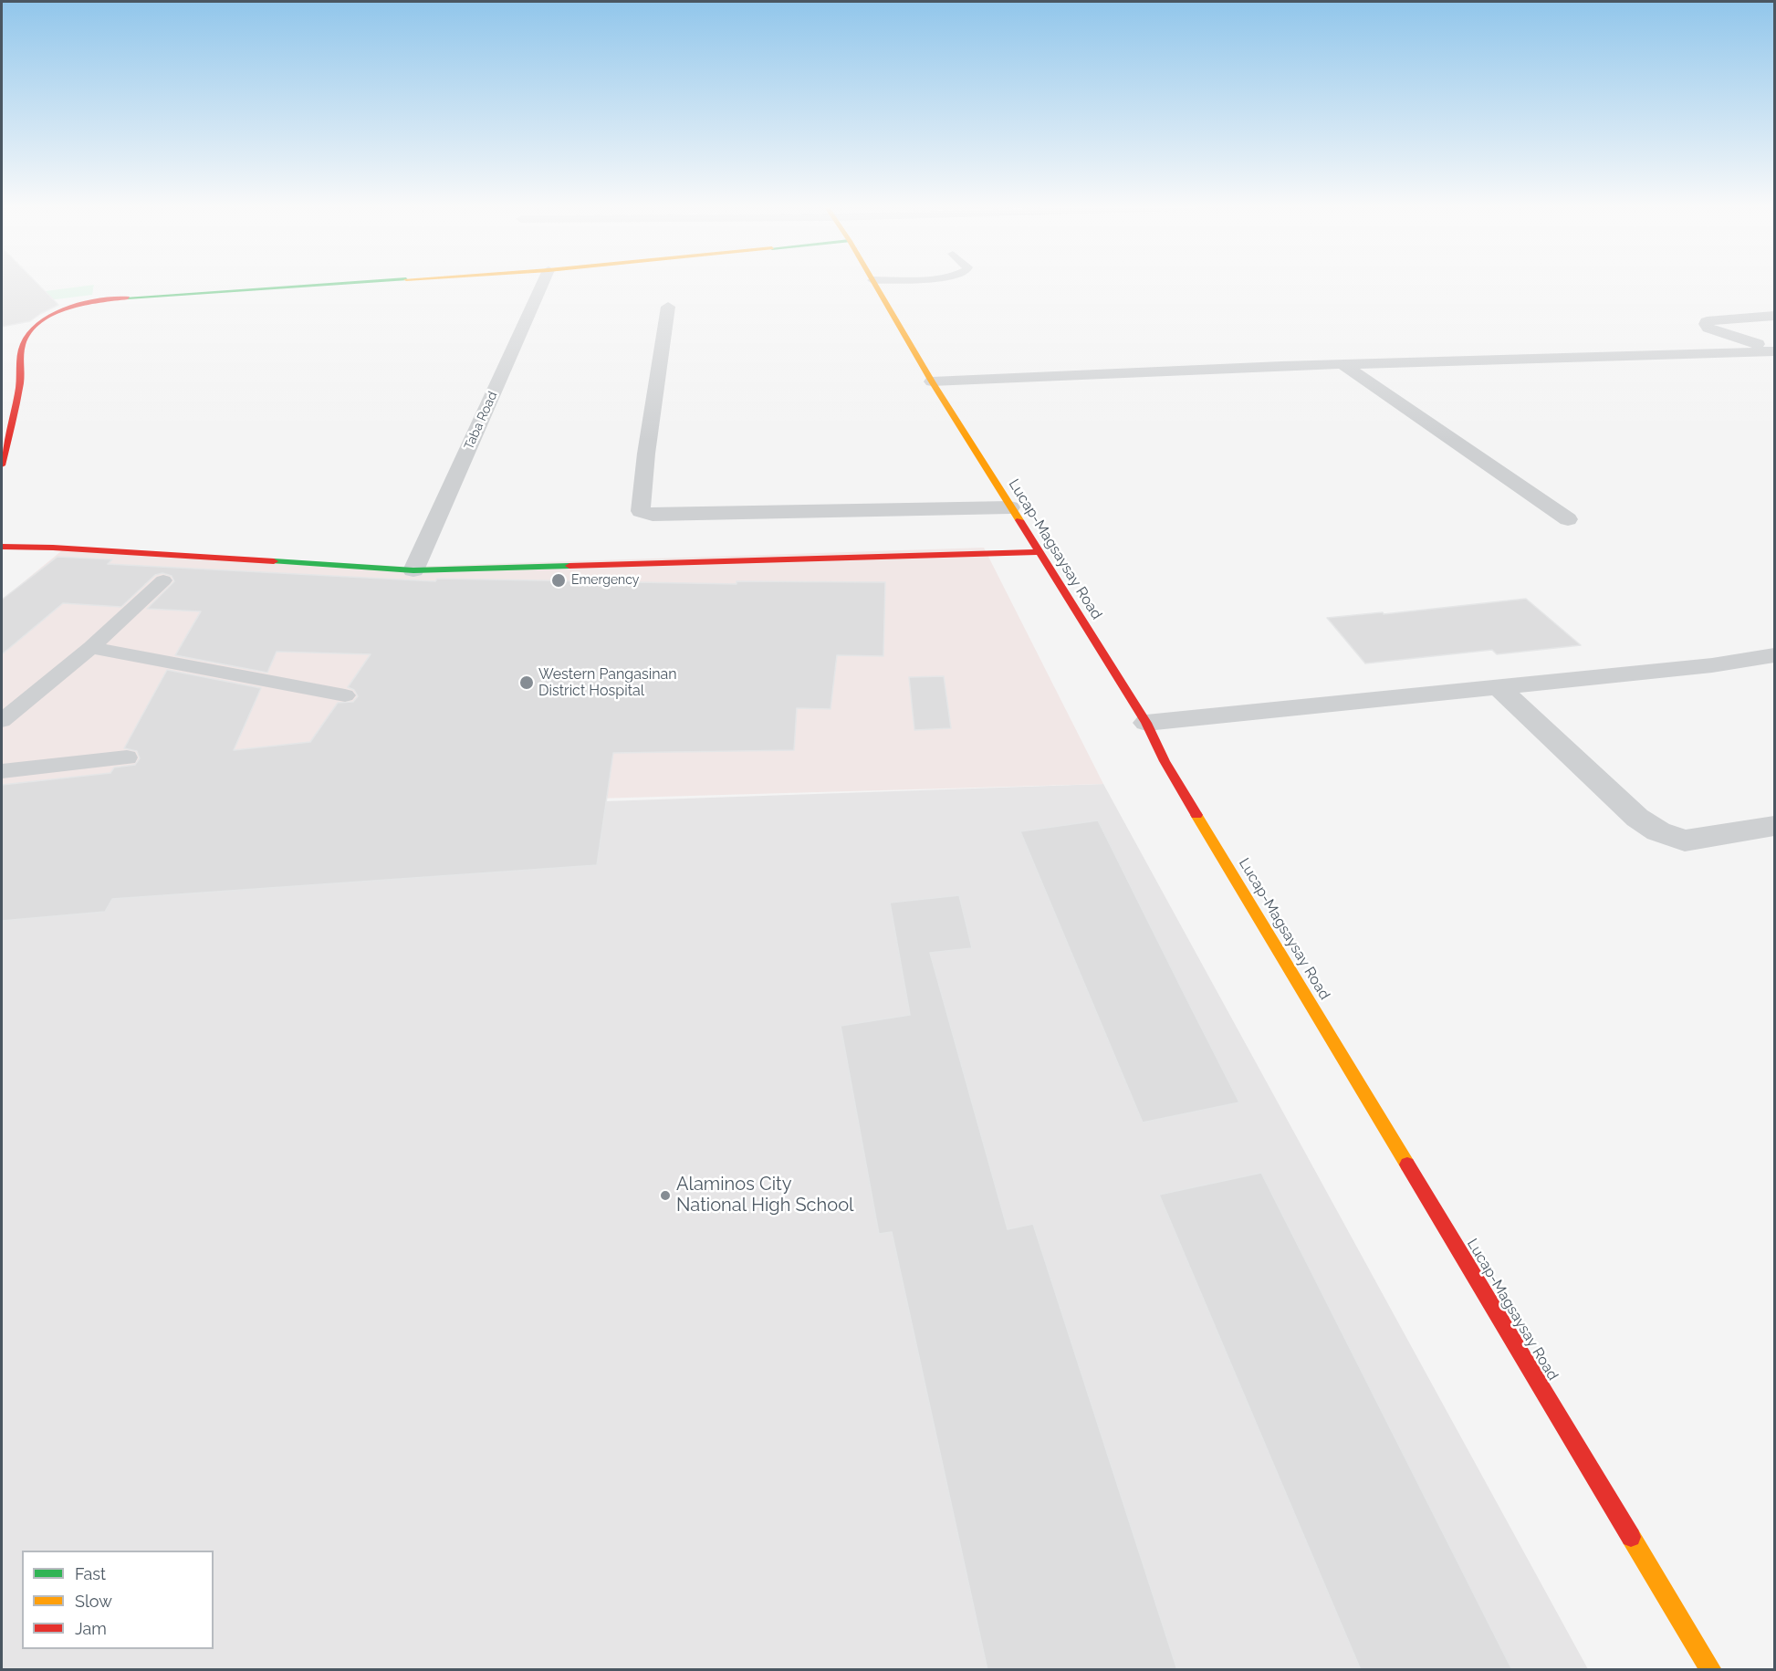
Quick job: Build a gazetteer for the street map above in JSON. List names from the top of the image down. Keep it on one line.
{"streets":{"street":["Taba Road","Lucap-Magsaysay Road"]},"places":["Emergency","Western Pangasinan District Hospital","Alaminos City National High School"],"legend":["Fast","Slow","Jam"]}
